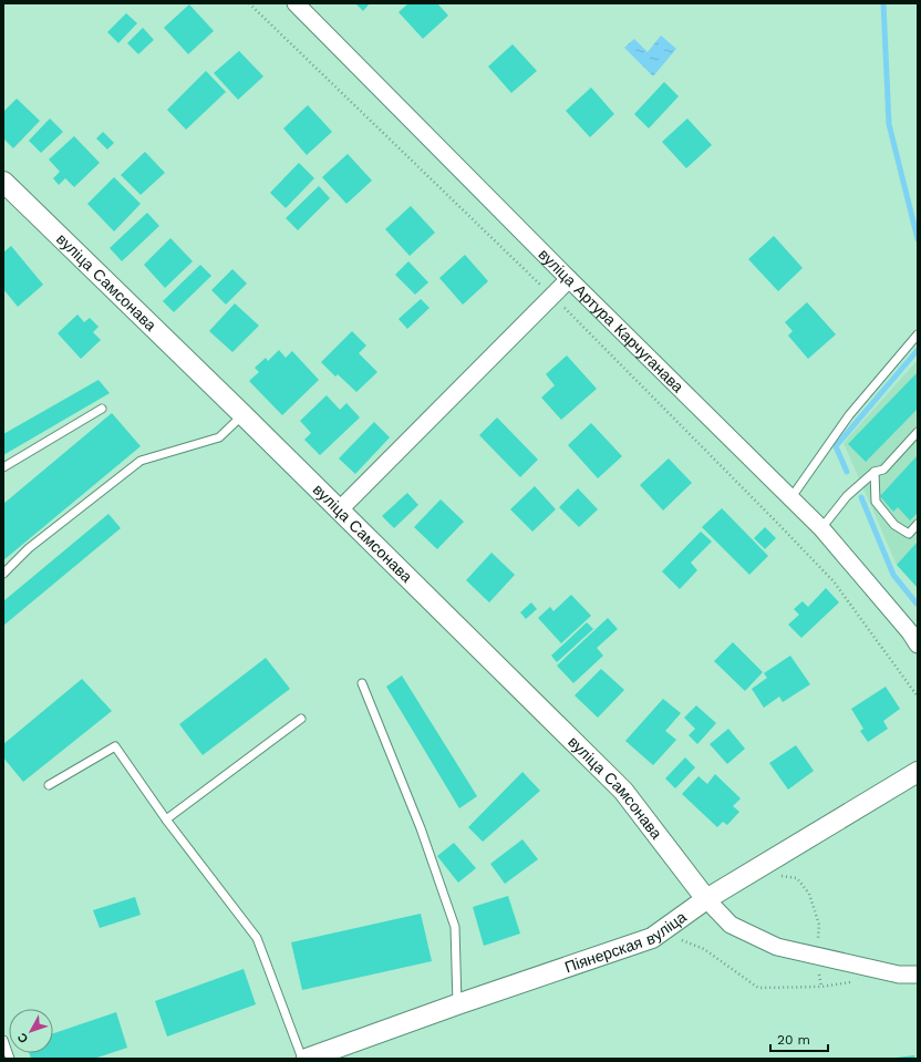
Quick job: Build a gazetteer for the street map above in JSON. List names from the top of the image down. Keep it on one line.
{"streets":{"street":["вуліца Самсонава","вуліца Артура Карчуганава","Піянерская вуліца"]},"crossings":[["вуліца Самсонава","Піянерская вуліца"]],"scale_bar":"20 m","north":"bottom left"}
